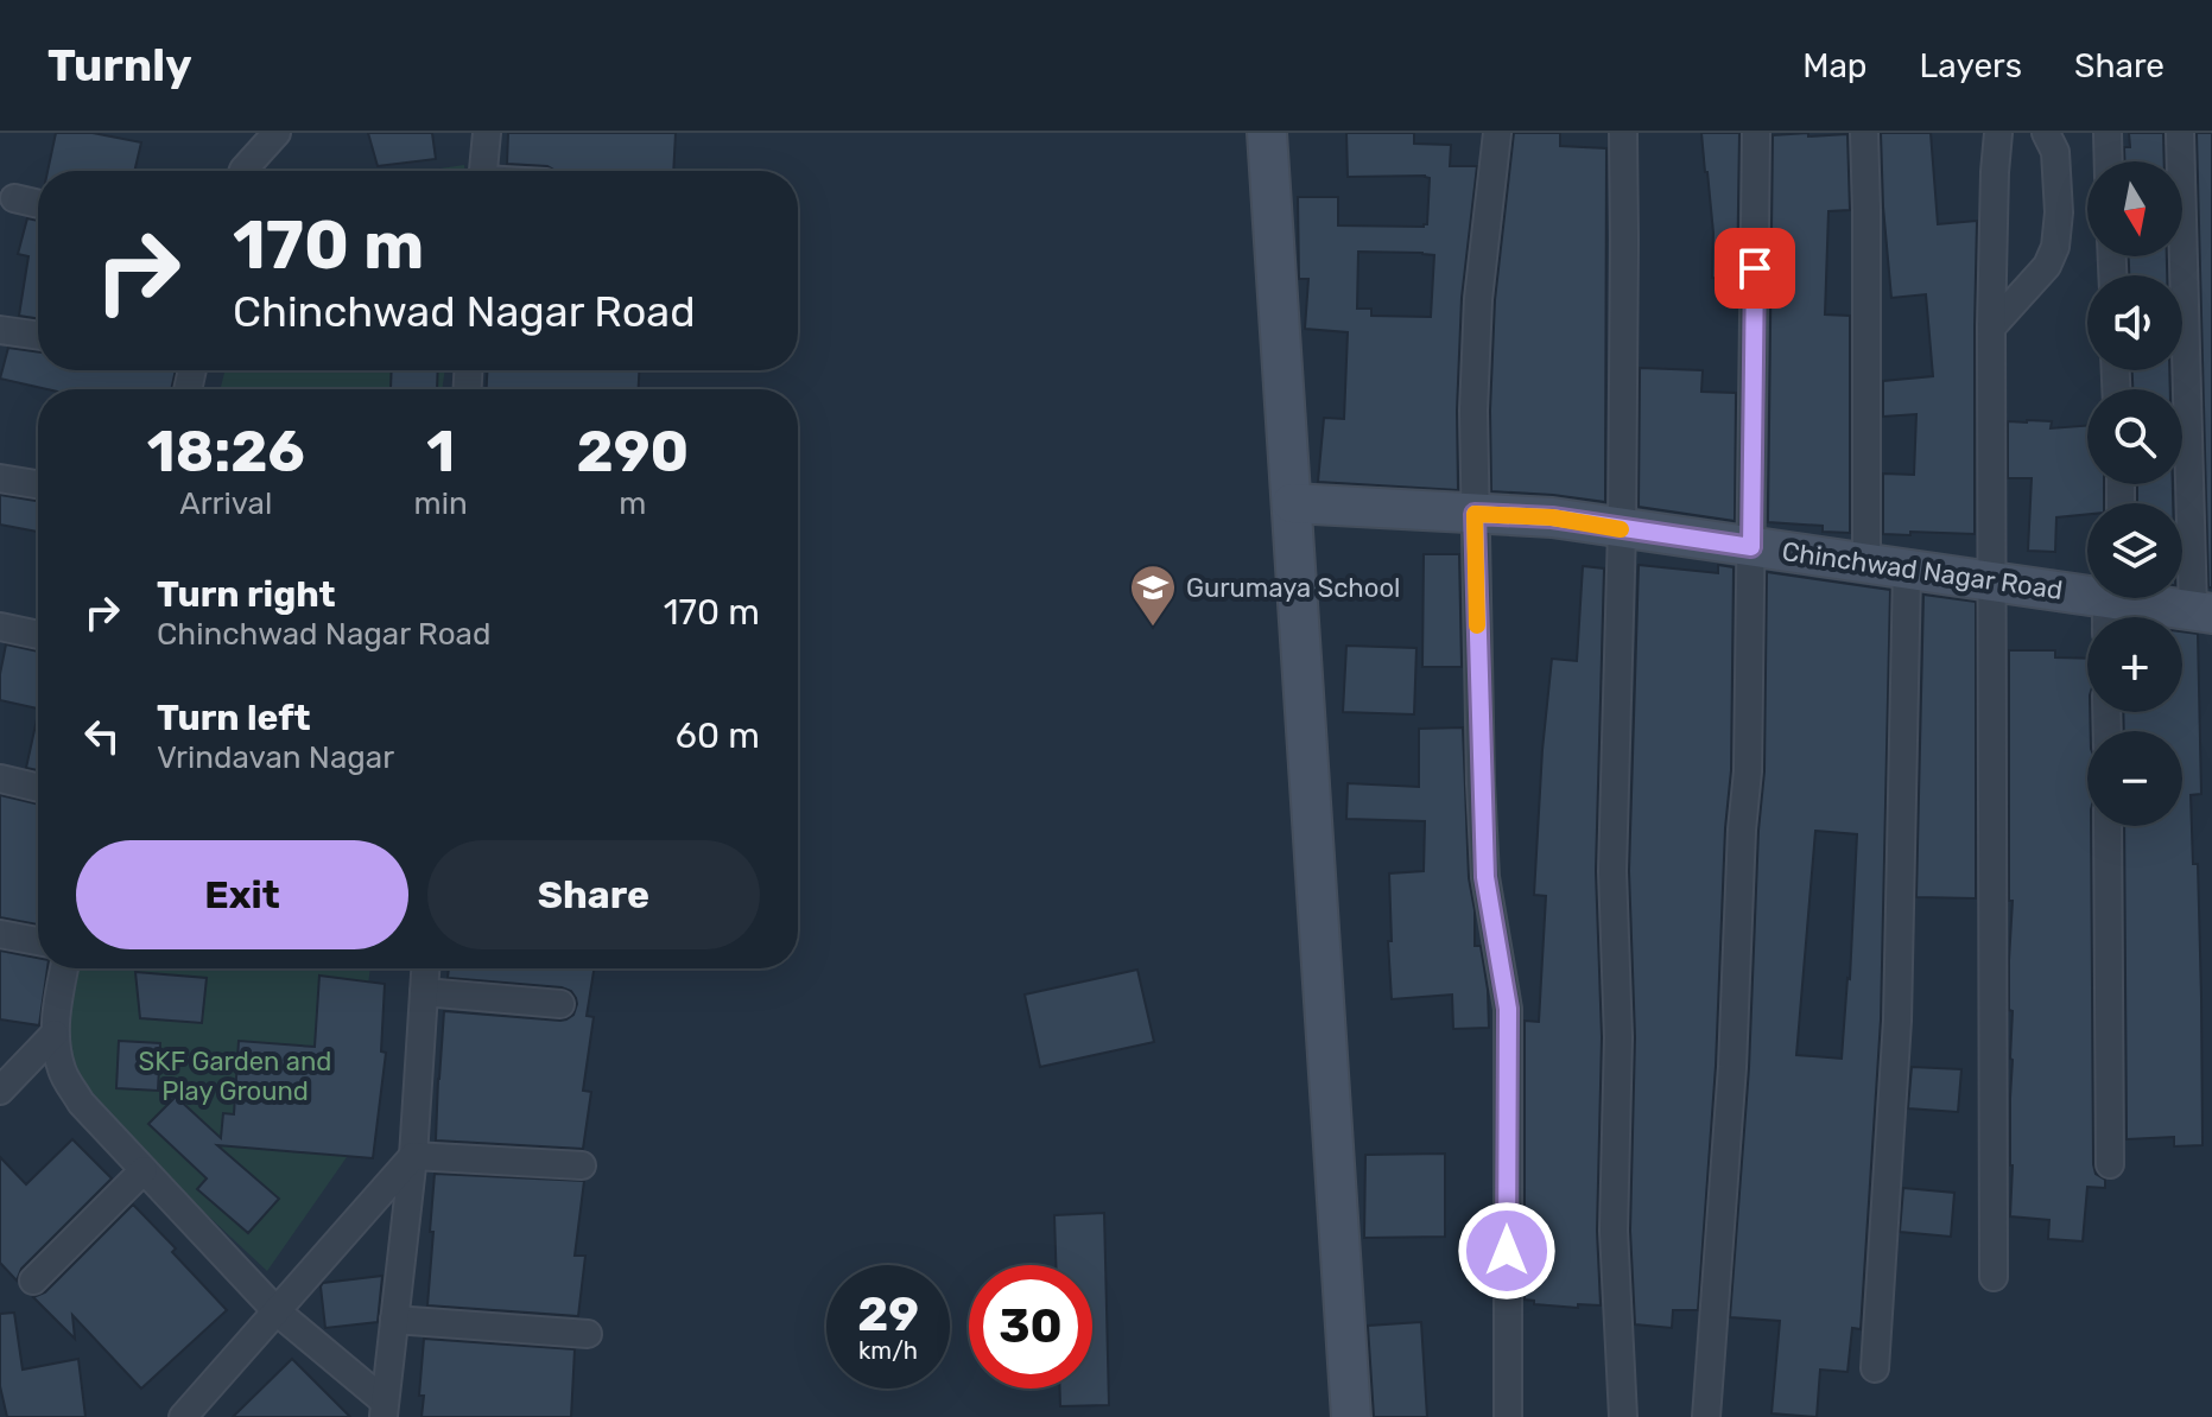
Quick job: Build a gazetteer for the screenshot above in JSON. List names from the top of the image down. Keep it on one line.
{"streets":{"street":["Chinchwad Nagar Road"]},"parks":["SKF Garden and Play Ground"],"places":{"school or university":["Gurumaya School"]},"north":"bottom","page":{"header":"Turnly","nav":["Map","Layers","Share"],"map_buttons":["+","−"],"turn":["170 m","Chinchwad Nagar Road"],"eta":["18:26","Arrival","1","min","290","m"],"list":[{"name":"Turn right","note":"Chinchwad Nagar Road","value":"170 m"},{"name":"Turn left","note":"Vrindavan Nagar","value":"60 m"}],"buttons":["Exit","Share"],"speed":"29 km/h","limit":"30"}}
